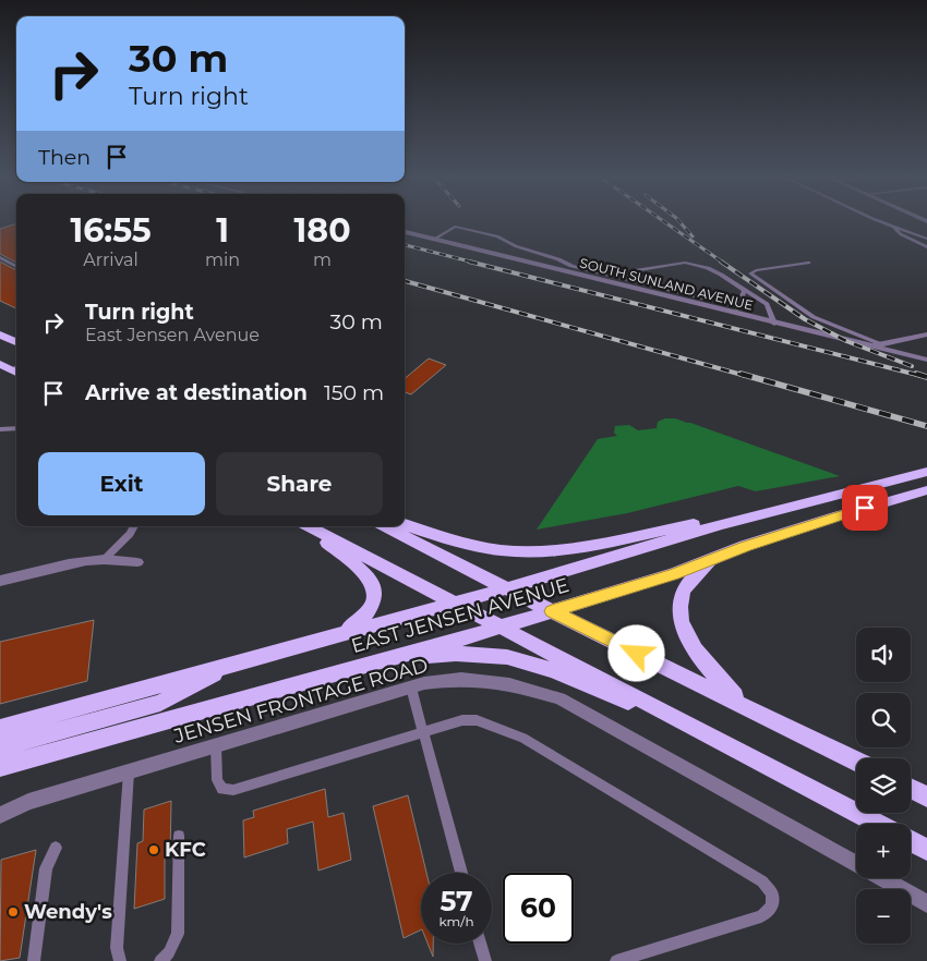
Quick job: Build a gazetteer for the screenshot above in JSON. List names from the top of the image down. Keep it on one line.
{"streets":{"main road":["EAST JENSEN AVENUE"],"street":["SOUTH SUNLAND AVENUE","JENSEN FRONTAGE ROAD"]},"places":["KFC","Wendy's"],"page":{"turn":["30 m","Turn right"],"then":"Then","eta":["16:55","Arrival","1","min","180","m"],"list":[{"name":"Turn right","note":"East Jensen Avenue","value":"30 m"},{"name":"Arrive at destination","value":"150 m"}],"buttons":["Exit","Share"],"map_buttons":["+","−"],"speed":"57 km/h","limit":"60"}}
